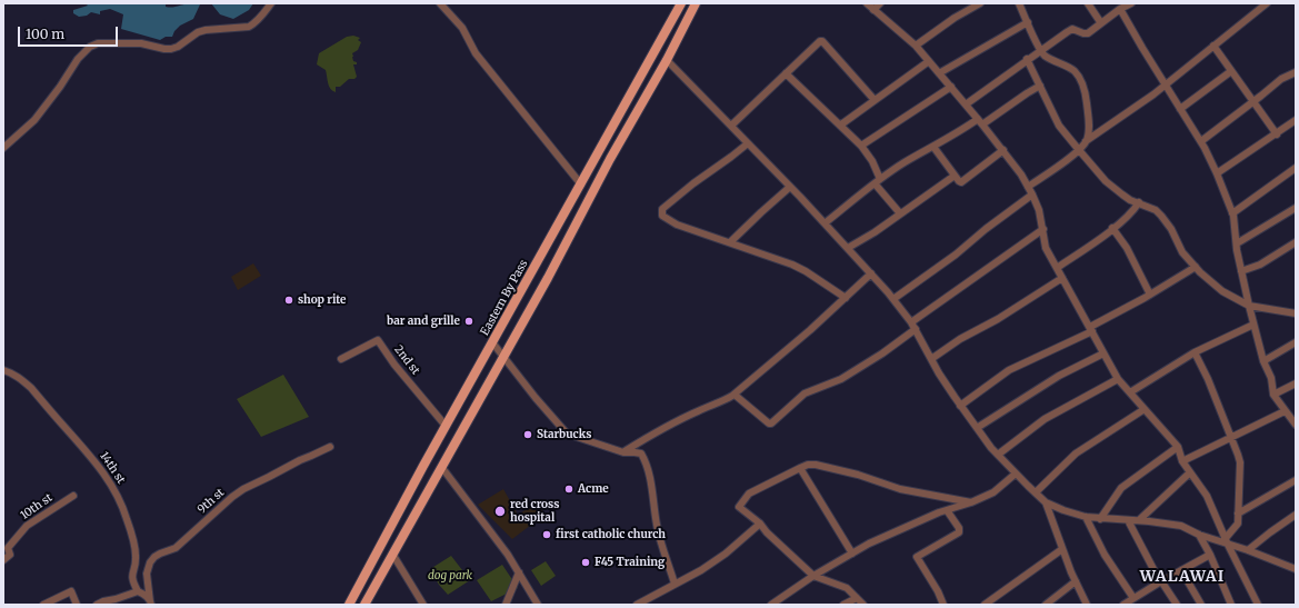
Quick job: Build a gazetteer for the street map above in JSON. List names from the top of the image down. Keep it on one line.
{"streets":{"main road":["Eastern By Pass"],"street":["2nd st","14th st","9th st","10th st"]},"crossings":[["Eastern By Pass","2nd st"]],"districts":["WALAWAI"],"parks":["dog park"],"places":["shop rite","bar and grille","Starbucks","Acme","red cross hospital","first catholic church","F45 Training"],"scale_bar":"100 m"}
